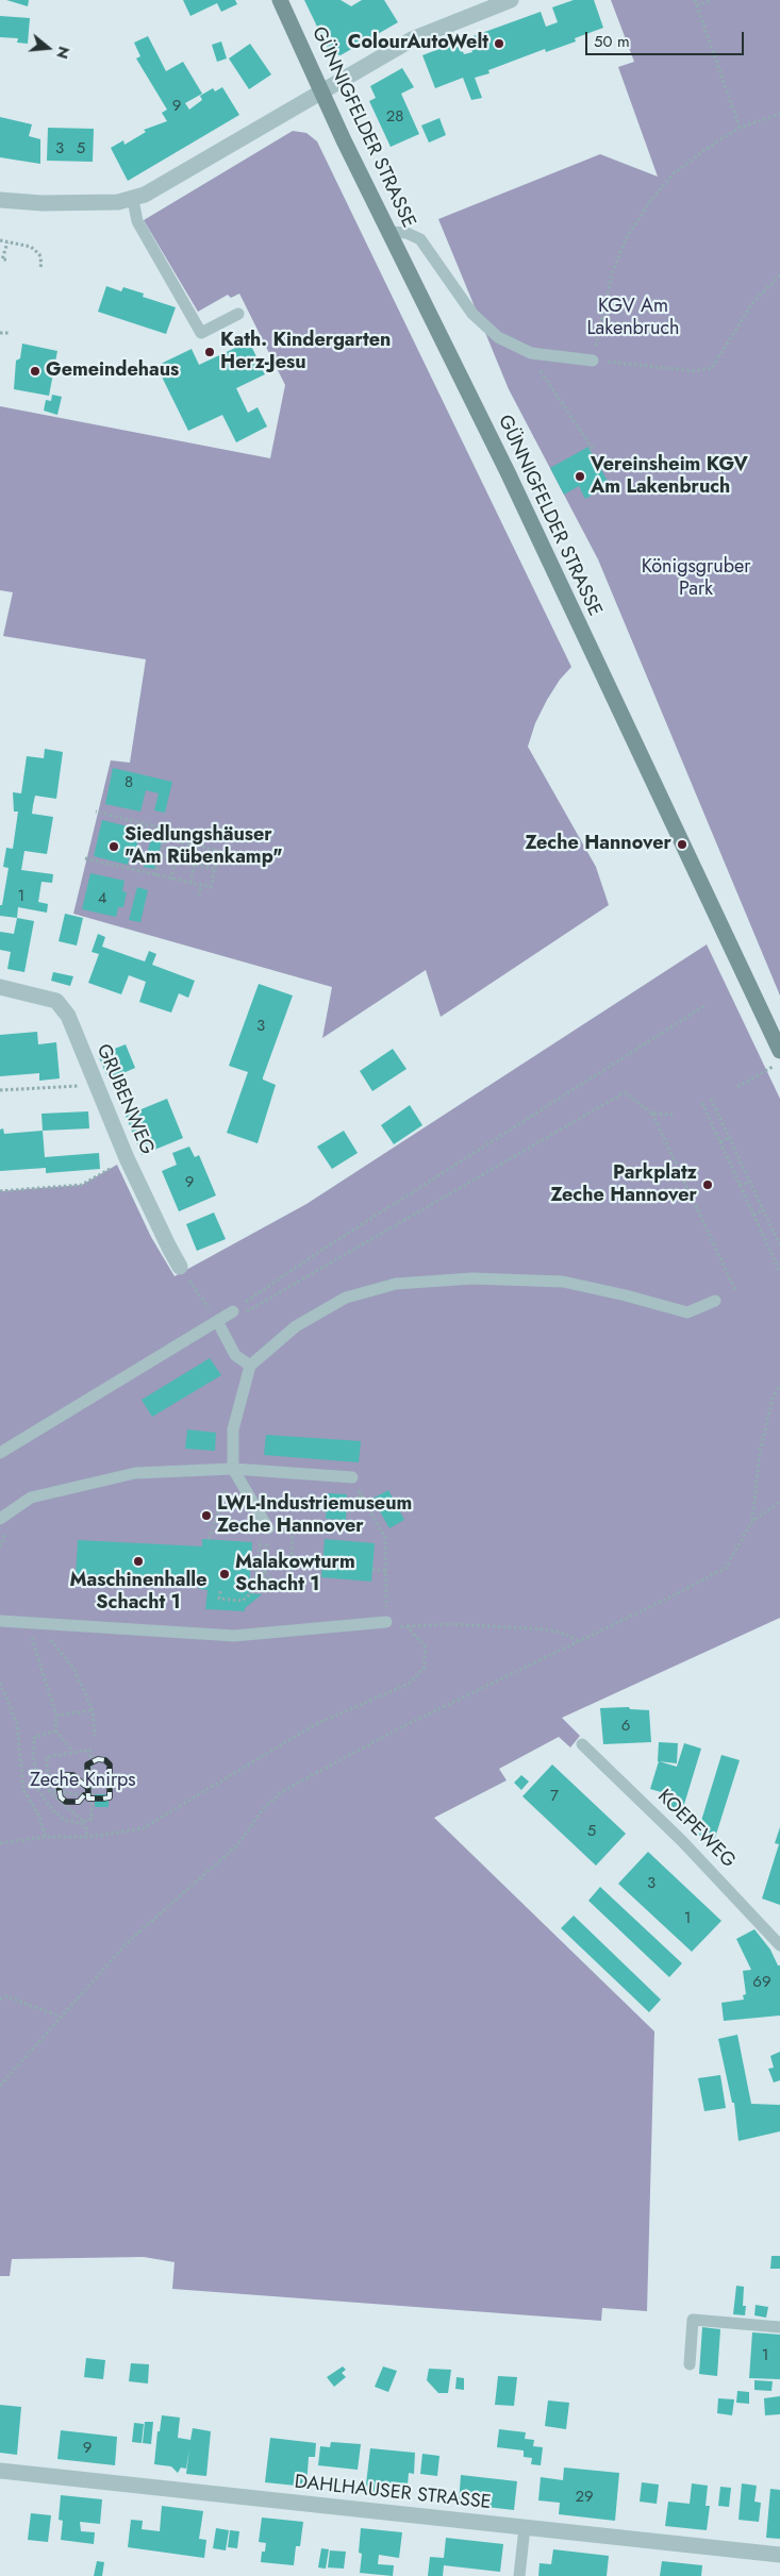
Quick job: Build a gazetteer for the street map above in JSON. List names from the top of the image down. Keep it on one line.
{"streets":{"street":["GÜNNIGFELDER STRASSE","GRUBENWEG","DAHLHAUSER STRASSE"],"lane":["KOEPEWEG"]},"parks":["KGV Am Lakenbruch","Königsgruber Park","Zeche Knirps"],"places":["ColourAutoWelt","Kath. Kindergarten Herz-Jesu","Gemeindehaus","Vereinsheim KGV Am Lakenbruch","Zeche Hannover","Siedlungshäuser \"Am Rübenkamp\"","Parkplatz Zeche Hannover","LWL-Industriemuseum Zeche Hannover","Maschinenhalle Schacht 1","Malakowturm Schacht 1"],"house_numbers":["9","28","3","5","8","1","4","3","9","6","7","5","3","1","69","1","9","29"],"scale_bar":"50 m","north":"right"}
